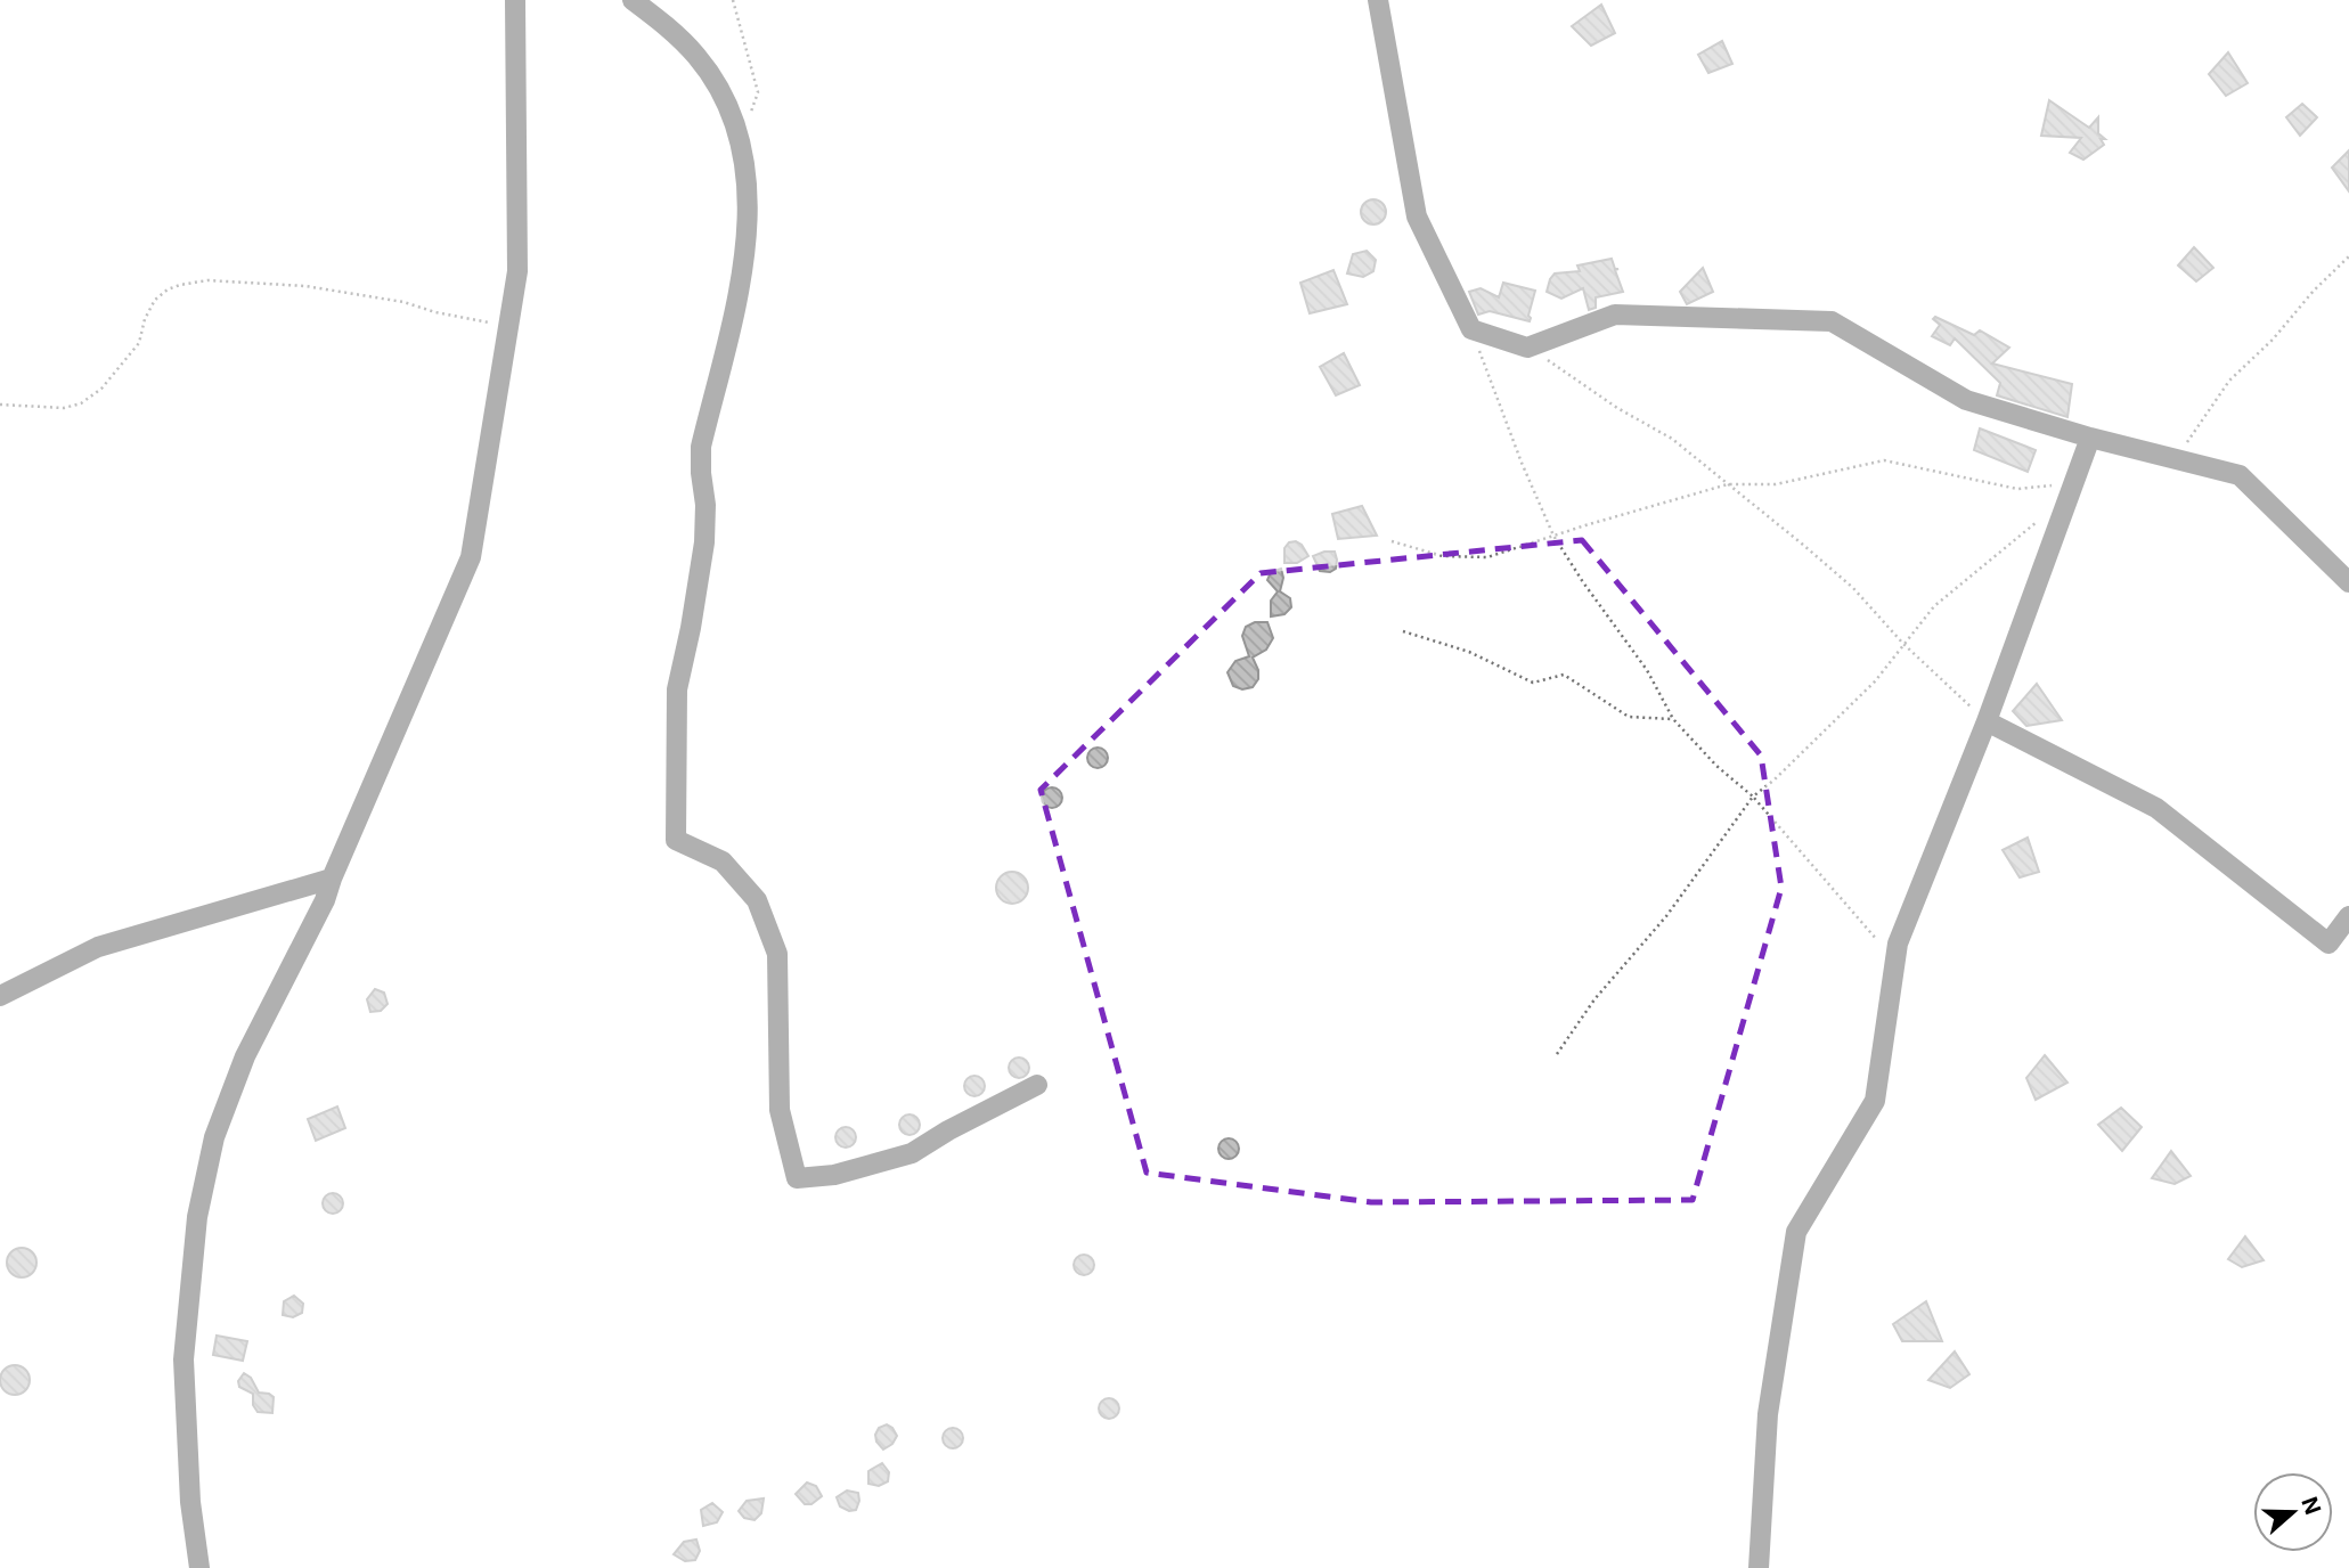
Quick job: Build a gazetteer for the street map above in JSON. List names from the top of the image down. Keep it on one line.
{"north":"right"}
